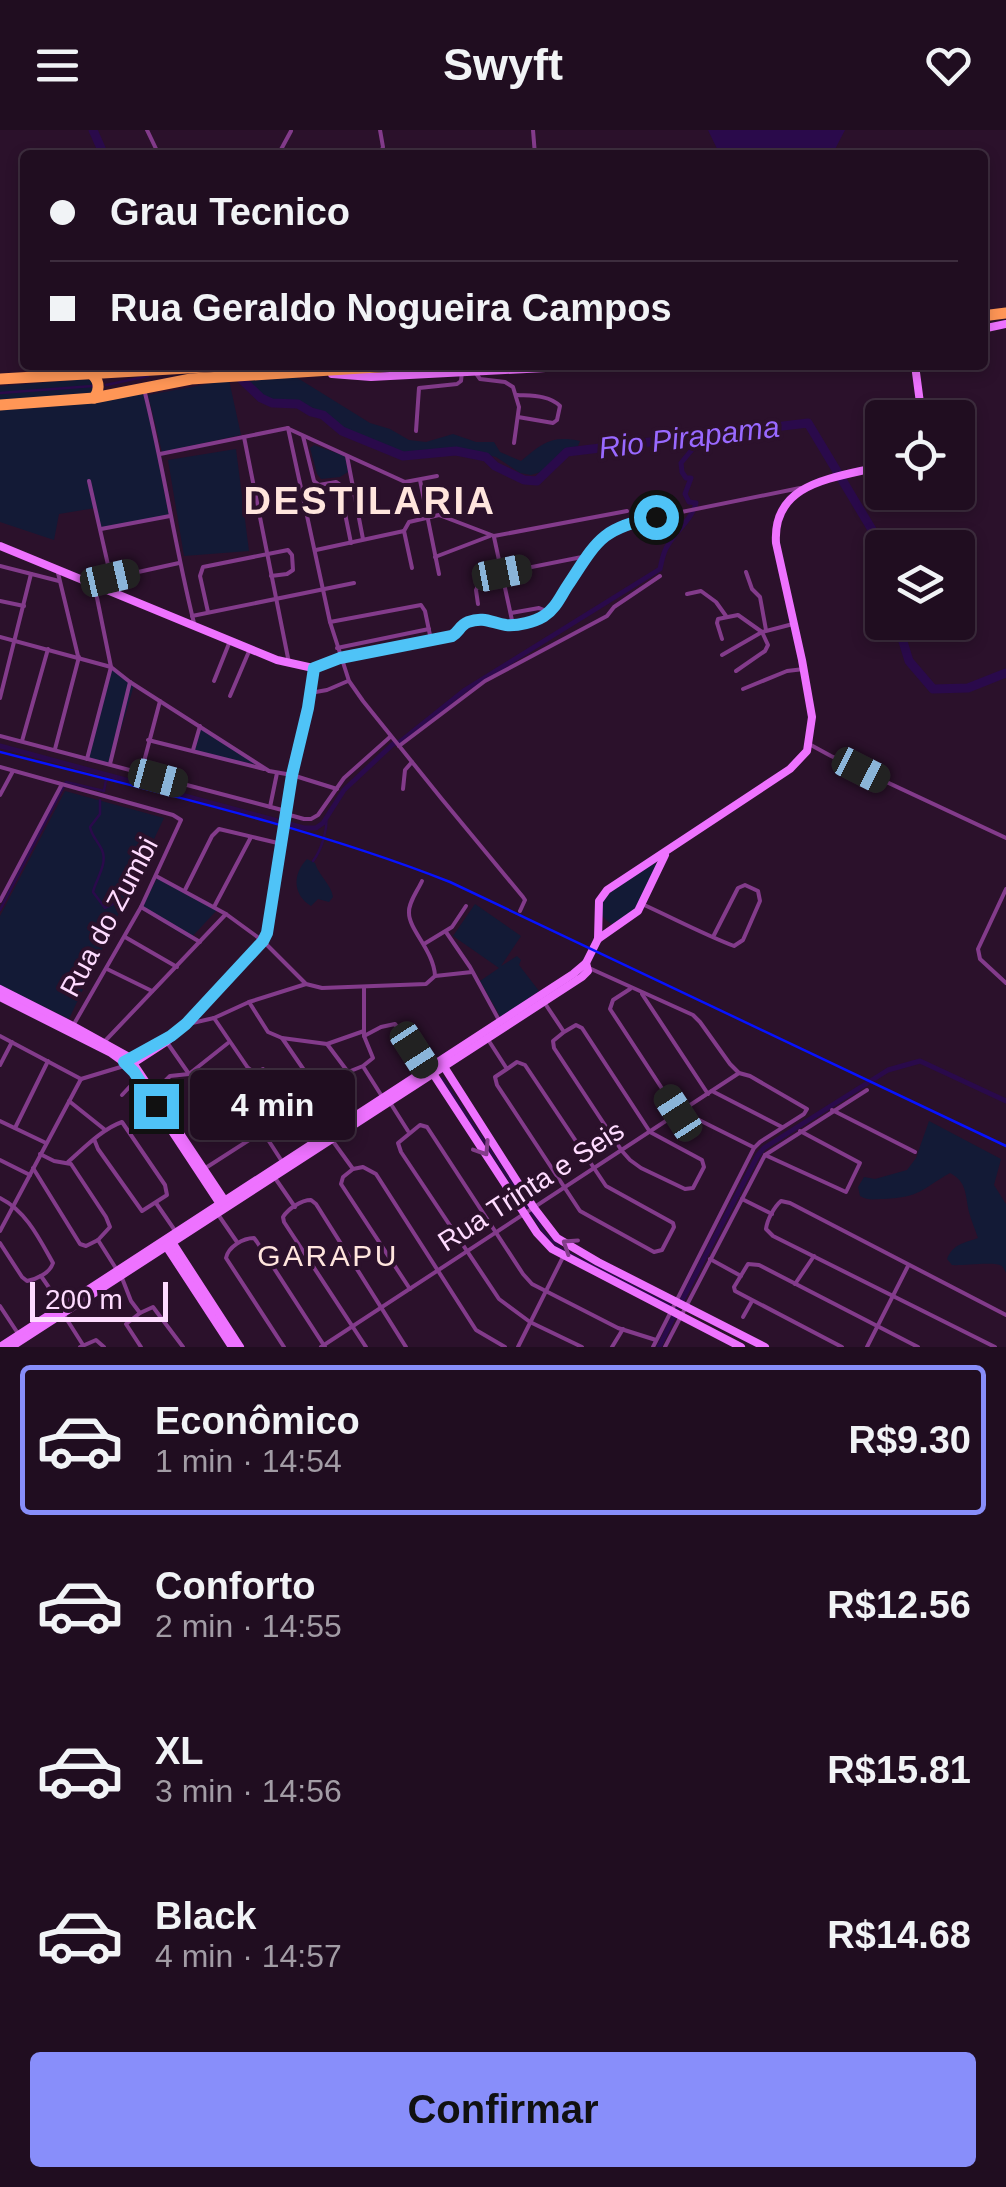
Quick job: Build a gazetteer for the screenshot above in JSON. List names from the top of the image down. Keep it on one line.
{"streets":{"street":["Rua do Zumbi","Rua Trinta e Seis"]},"districts":["DESTILARIA","GARAPU"],"water":["Rio Pirapama"],"scale_bar":"200 m","page":{"header":"Swyft","banner":["Grau Tecnico","Rua Geraldo Nogueira Campos"],"bubble":"4 min","scale":"200 m","list":[{"name":"Econômico","note":"1 min · 14:54","value":"R$9.30"},{"name":"Conforto","note":"2 min · 14:55","value":"R$12.56"},{"name":"XL","note":"3 min · 14:56","value":"R$15.81"},{"name":"Black","note":"4 min · 14:57","value":"R$14.68"}],"buttons":"Confirmar"}}
